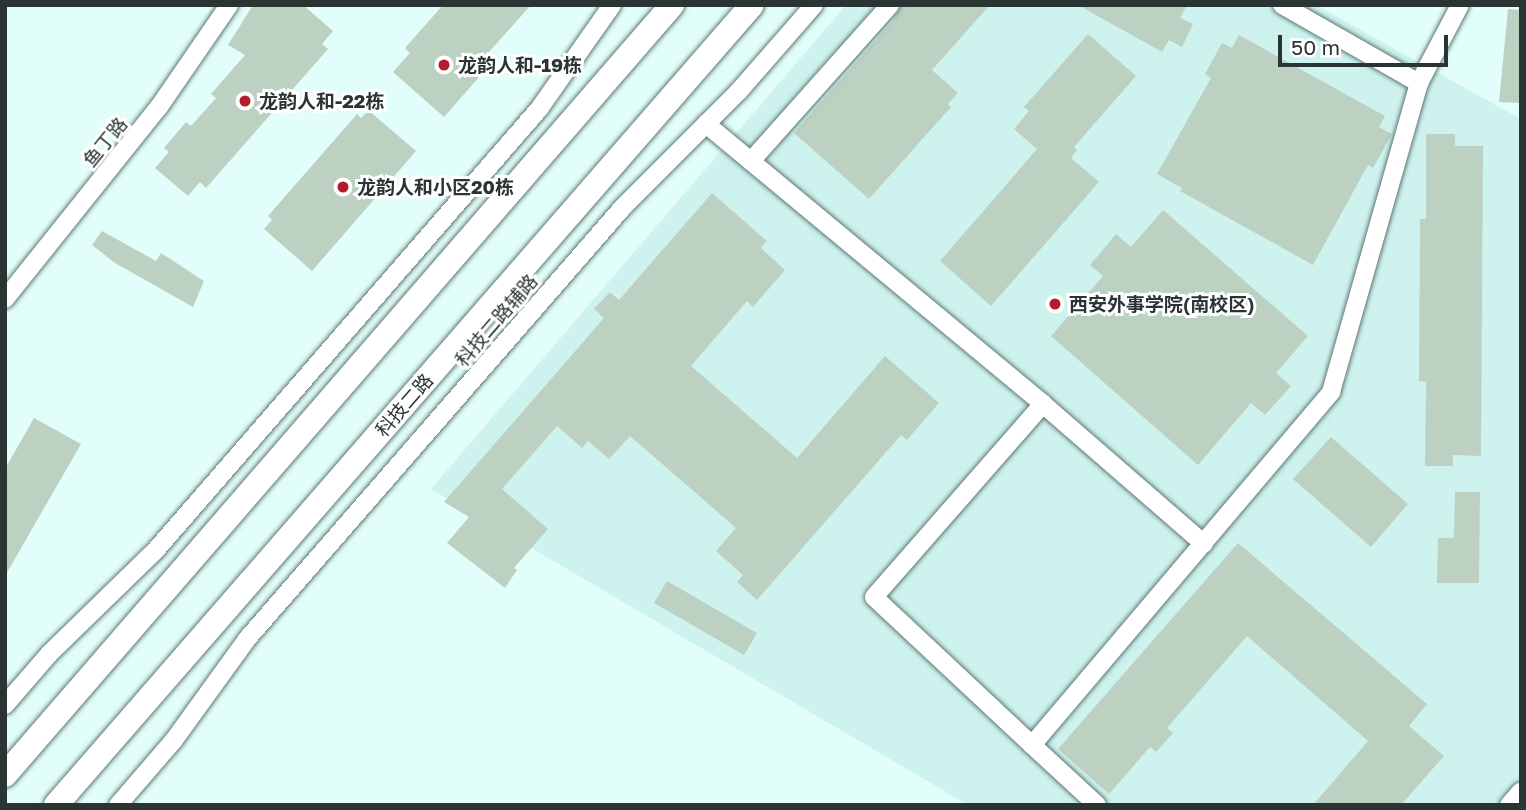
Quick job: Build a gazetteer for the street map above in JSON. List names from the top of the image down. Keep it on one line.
{"streets":{"main road":["科技二路"],"street":["鱼丁路","科技二路辅路"]},"places":["龙韵人和-19栋","龙韵人和-22栋","龙韵人和小区20栋","西安外事学院(南校区)"],"scale_bar":"50 m"}
